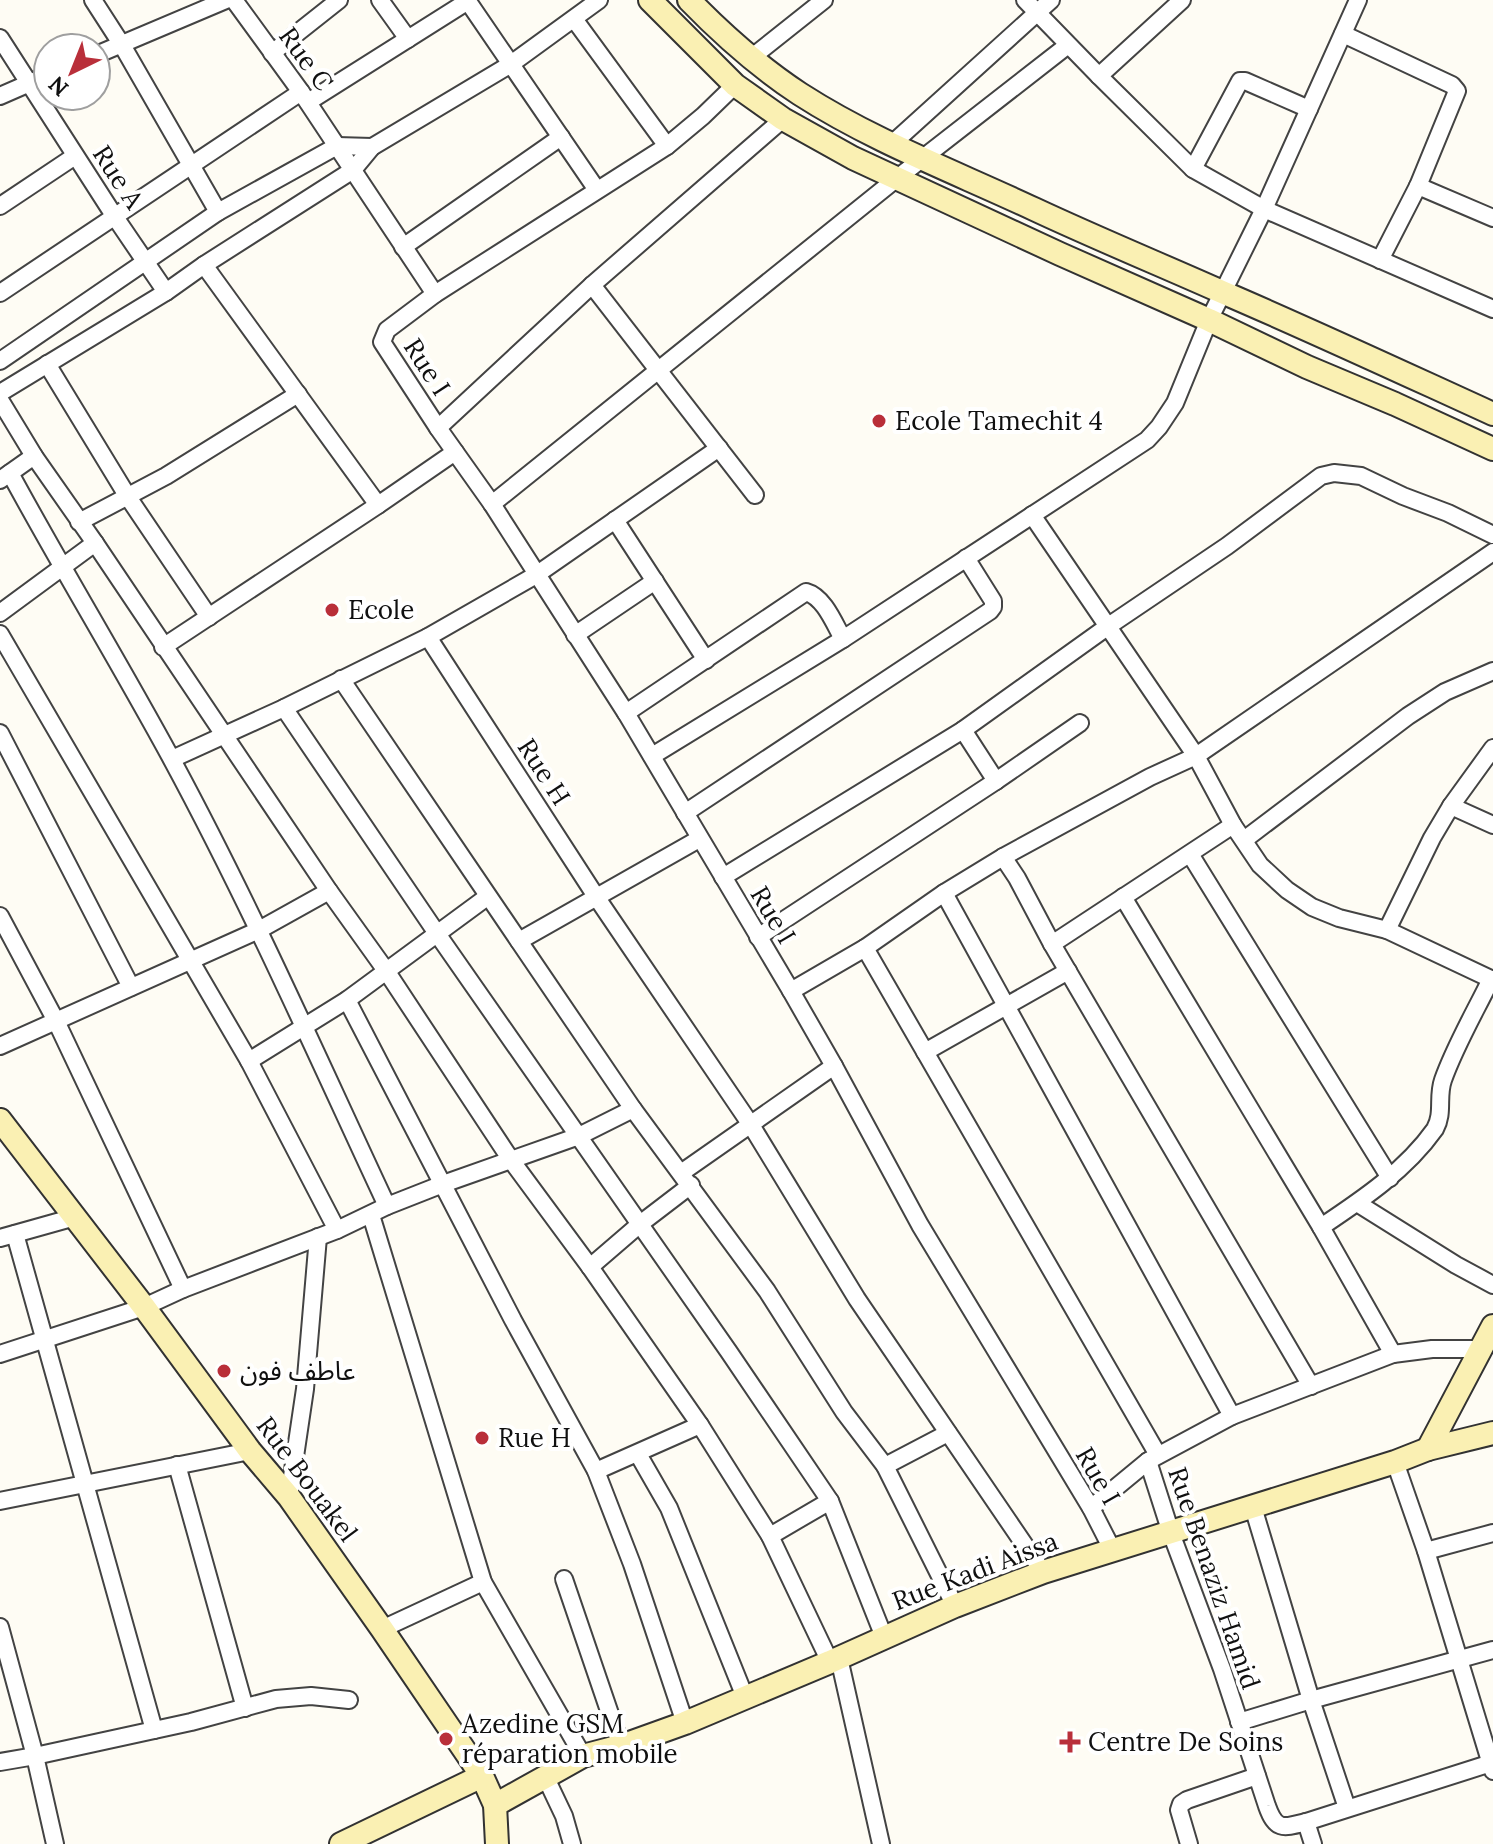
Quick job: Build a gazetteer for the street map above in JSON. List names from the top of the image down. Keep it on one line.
{"streets":{"main road":["Rue Bouakel","Rue Kadi Aissa"],"street":["Rue C","Rue A","Rue I","Rue H","Rue Benaziz Hamid"]},"crossings":[["Rue C","Rue I"],["Rue I","Rue Kadi Aissa"],["Rue H","Rue Kadi Aissa"],["Rue Bouakel","Rue Kadi Aissa"],["Rue Kadi Aissa","Rue Benaziz Hamid"]],"places":{"other":["Ecole Tamechit 4","Ecole","عاطف فون","Rue H","Azedine GSM réparation mobile"],"health":["Centre De Soins"]},"north":"bottom left"}
